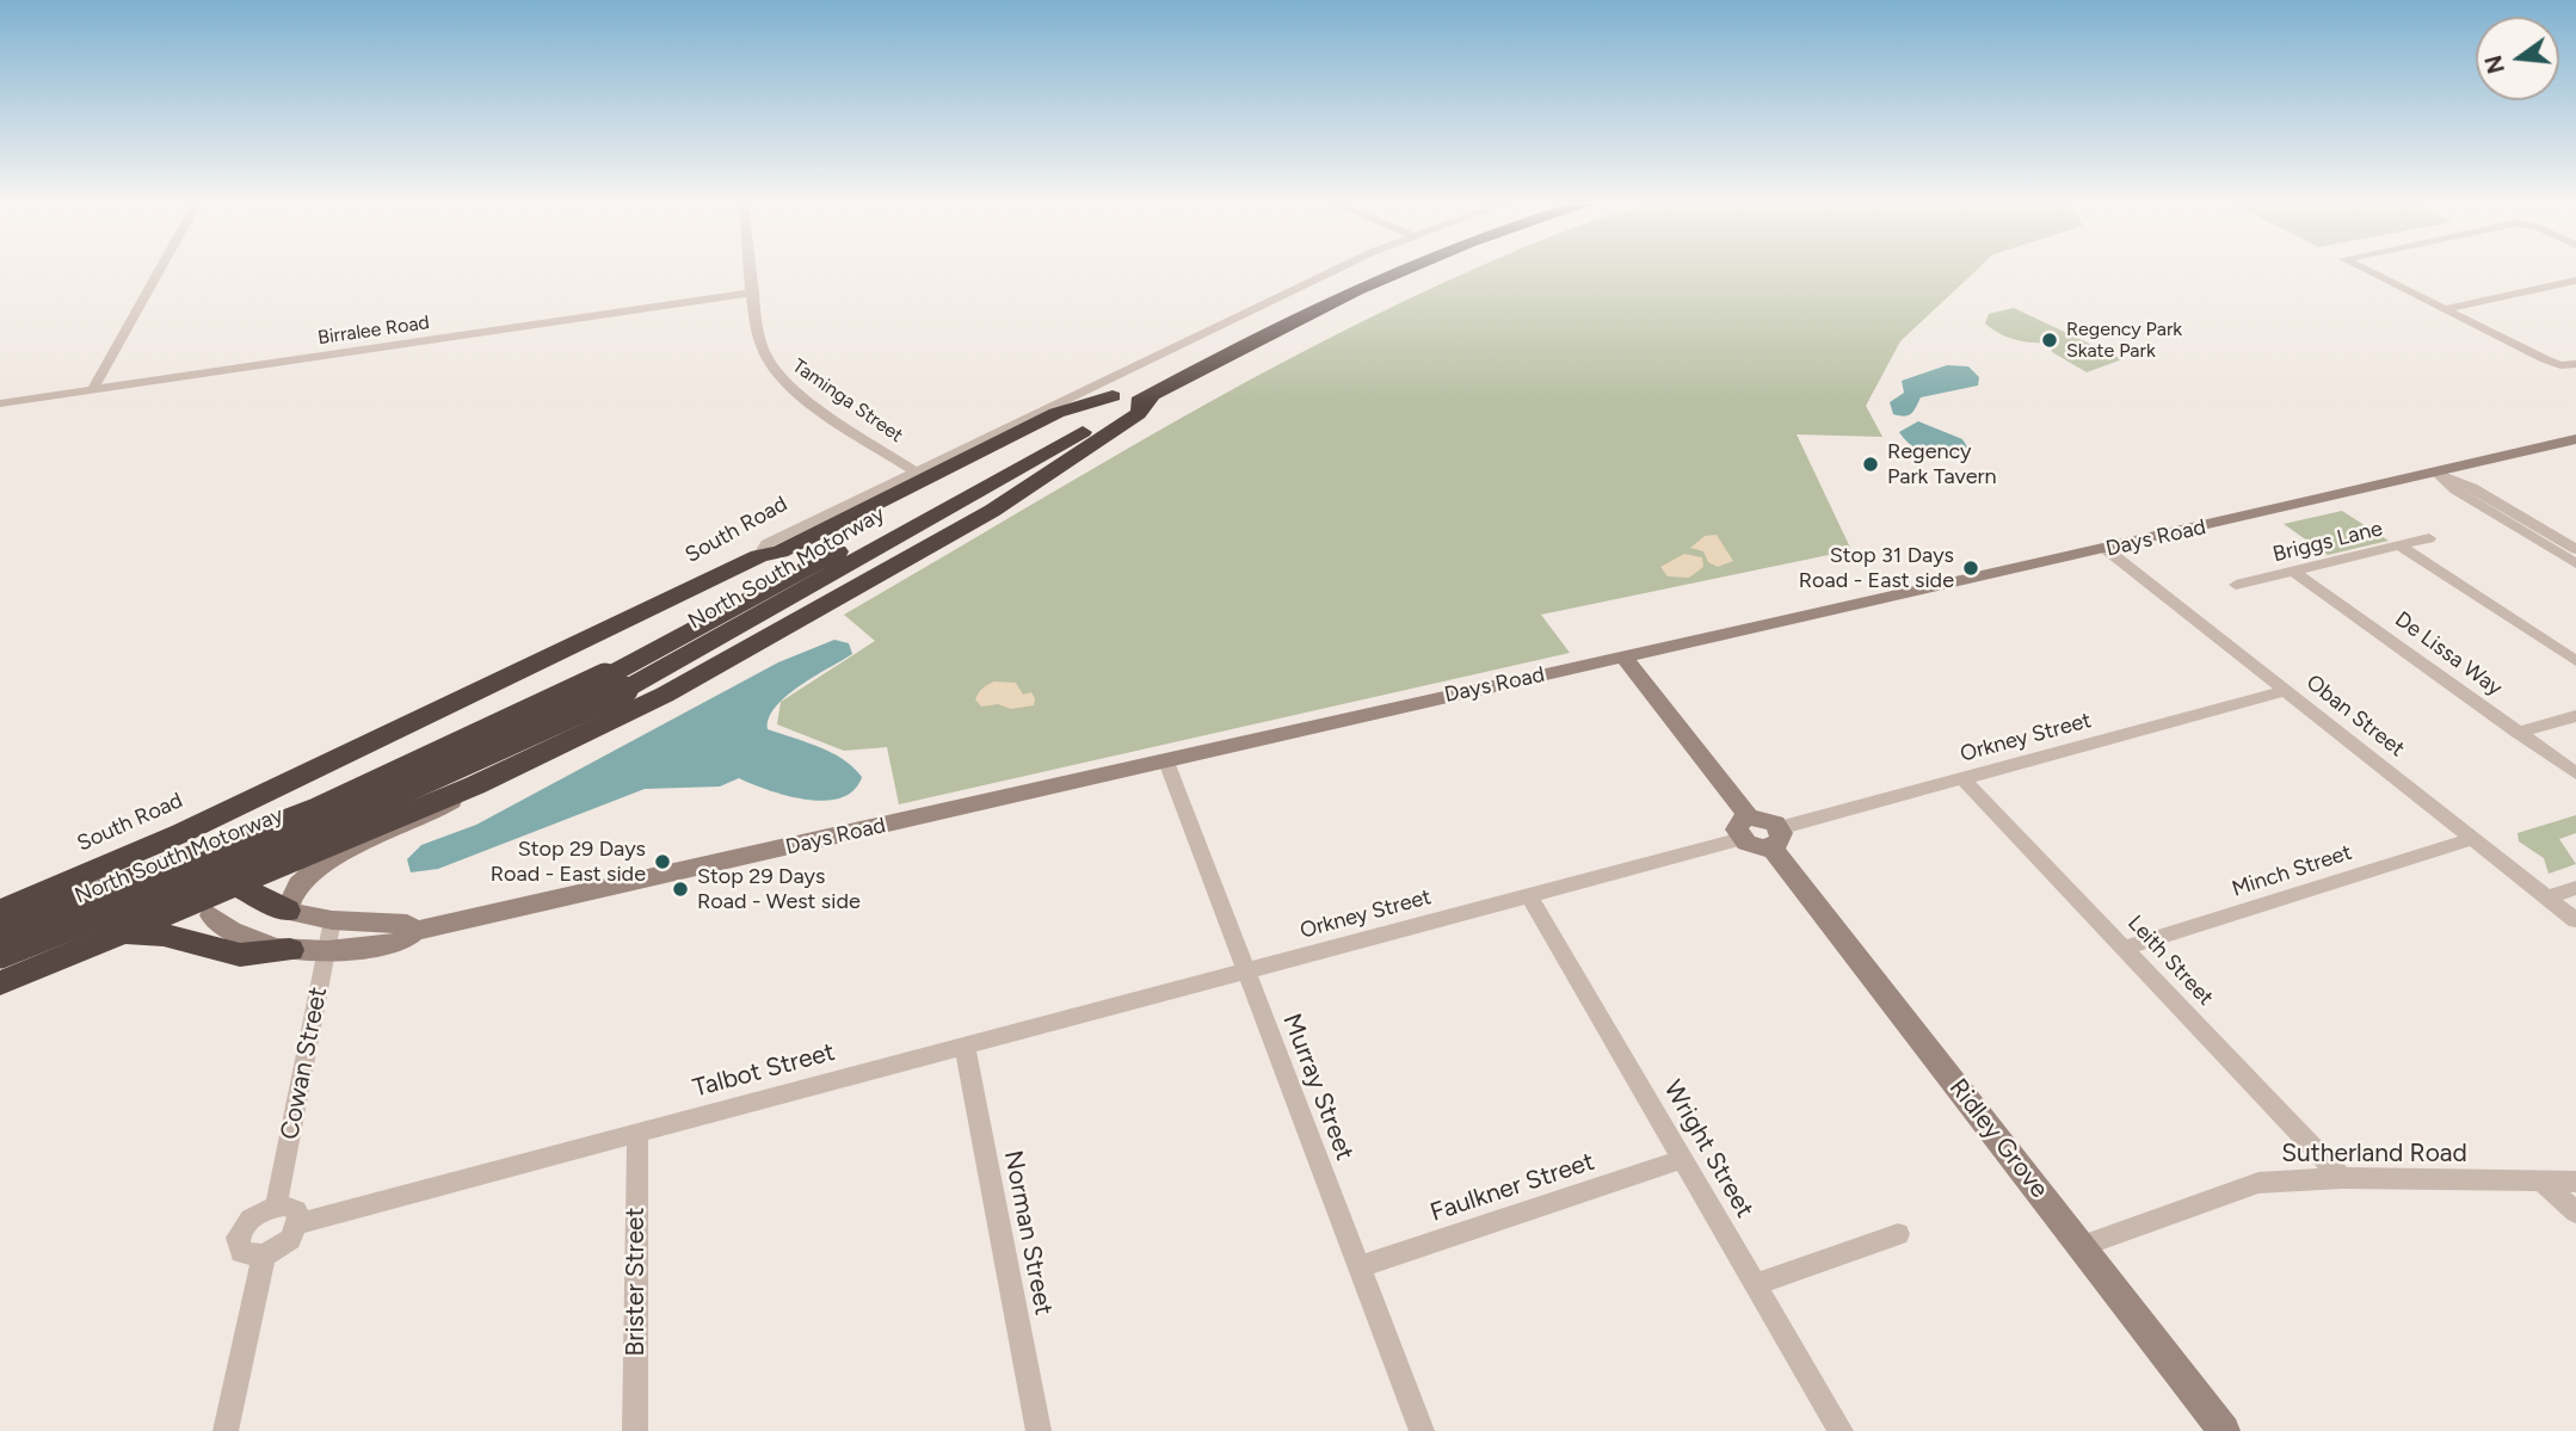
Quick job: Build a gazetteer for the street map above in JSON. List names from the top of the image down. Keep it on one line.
{"streets":{"highway":["South Road","North South Motorway"],"street":["Birralee Road","Taminga Street","Days Road","Briggs Lane","De Lissa Way","Oban Street","Orkney Street","Minch Street","Leith Street","Cowan Street","Talbot Street","Murray Street","Ridley Grove","Wright Street","Sutherland Road","Faulkner Street","Norman Street","Brister Street"]},"crossings":[["Birralee Road","Taminga Street"],["Taminga Street","South Road"],["Days Road","Oban Street"],["Days Road","Cowan Street"],["Days Road","Murray Street"],["Briggs Lane","De Lissa Way"],["Oban Street","Orkney Street"],["Oban Street","Minch Street"],["Orkney Street","Leith Street"],["Orkney Street","Talbot Street"],["Orkney Street","Murray Street"],["Orkney Street","Ridley Grove"],["Orkney Street","Wright Street"],["Minch Street","Leith Street"],["Leith Street","Sutherland Road"],["Talbot Street","Murray Street"],["Talbot Street","Norman Street"],["Talbot Street","Brister Street"],["Murray Street","Faulkner Street"],["Ridley Grove","Sutherland Road"],["Wright Street","Faulkner Street"]],"places":["Regency Park Skate Park","Regency Park Tavern","Stop 31 Days Road - East side","Stop 29 Days Road - East side","Stop 29 Days Road - West side"],"north":"left"}
